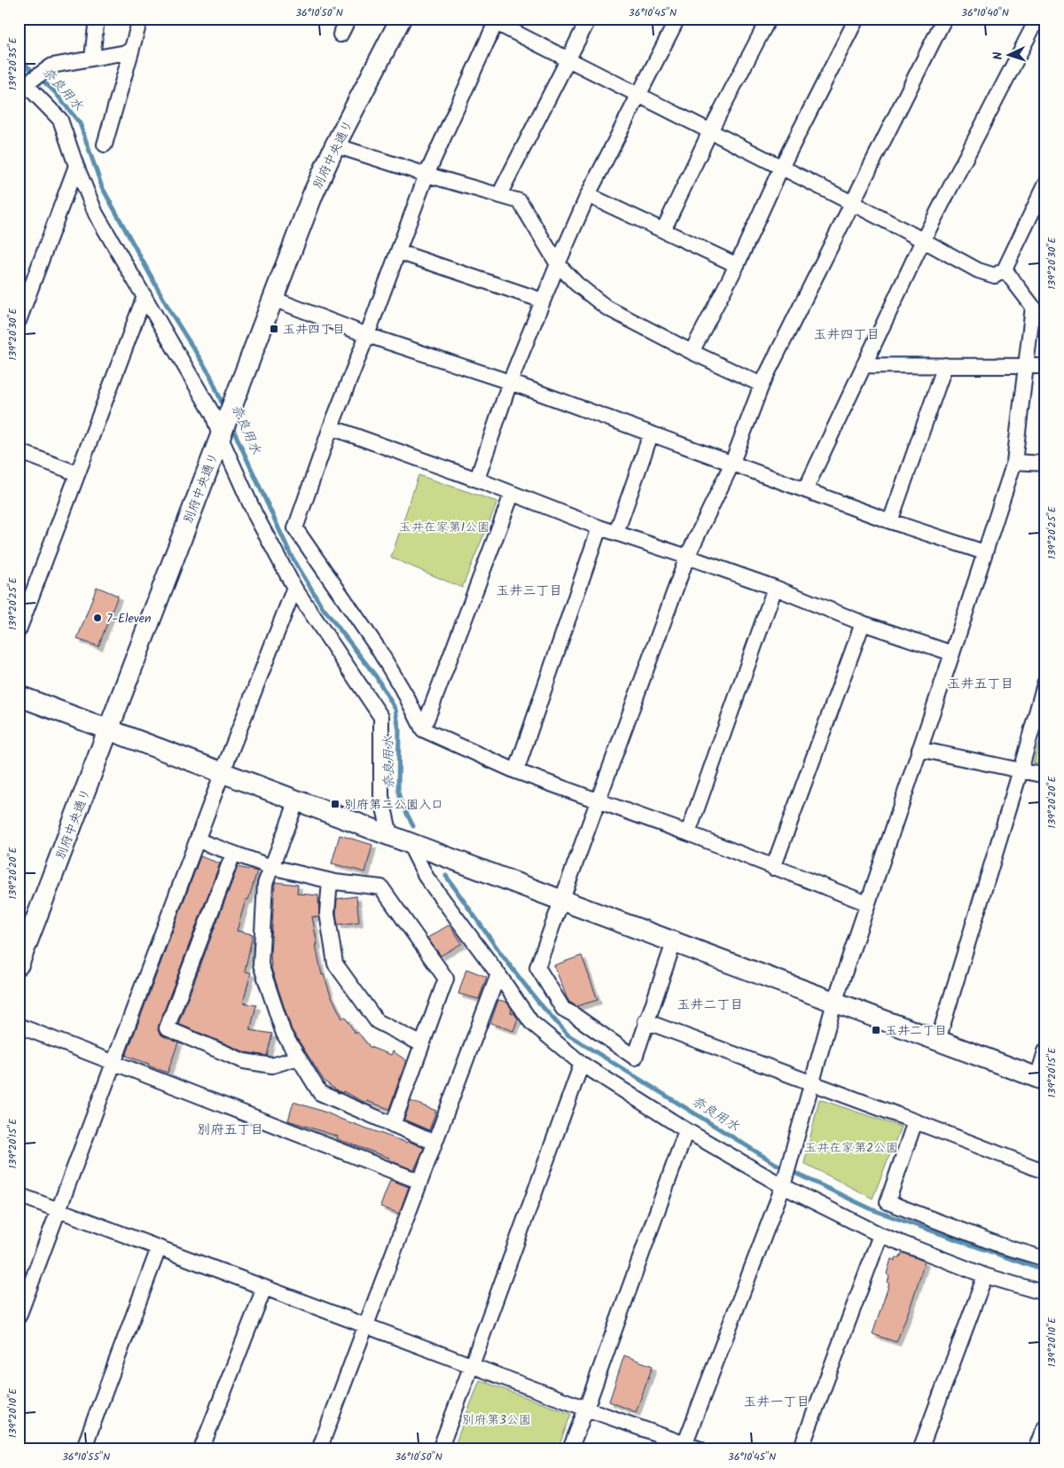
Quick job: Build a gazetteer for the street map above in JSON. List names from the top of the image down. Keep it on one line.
{"streets":{"street":["別府中央通り"]},"districts":["玉井四丁目","玉井三丁目","玉井五丁目","玉井二丁目","別府五丁目","玉井一丁目"],"water":["奈良用水"],"parks":["玉井在家第1公園","玉井在家第2公園","別府第3公園"],"places":{"transit":["玉井四丁目","別府第二公園入口","玉井二丁目"],"other":["7-Eleven"]},"north":"left","coordinates":["36°10'50\"N","36°10'45\"N","36°10'40\"N","139°20'35\"E","139°20'30\"E","139°20'25\"E","139°20'20\"E","139°20'15\"E","139°20'10\"E","36°10'55\"N"]}
